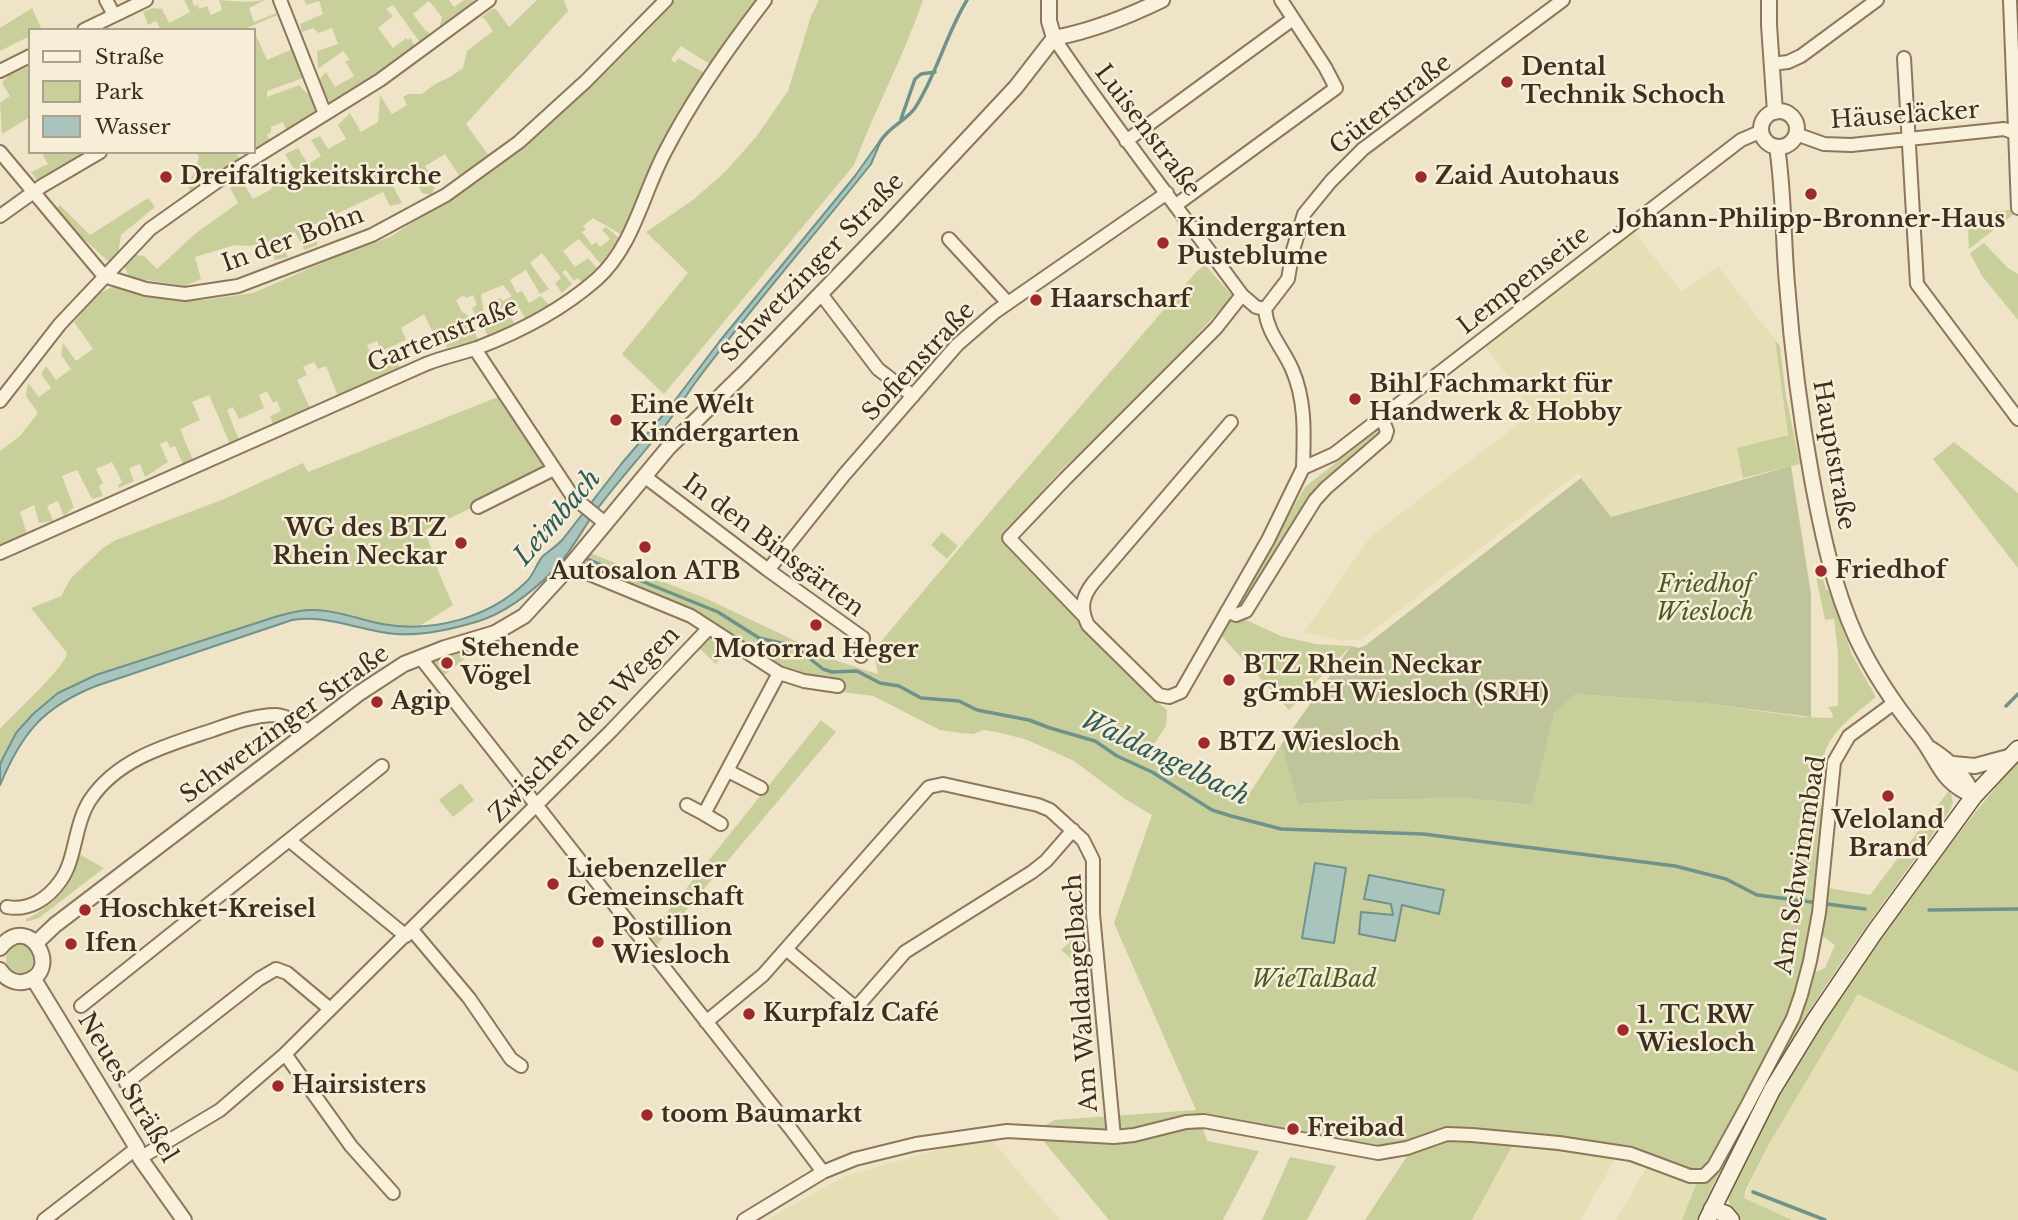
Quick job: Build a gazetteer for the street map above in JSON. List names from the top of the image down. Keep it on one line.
{"streets":{"street":["Güterstraße","Häuseläcker","Luisenstraße","In der Bohn","Schwetzinger Straße","Lempenseite","Gartenstraße","Sofienstraße","Hauptstraße","In den Binsgärten","Zwischen den Wegen","Am Schwimmbad","Am Waldangelbach","Neues Sträßel"]},"crossings":[["Güterstraße","Luisenstraße"],["Häuseläcker","Lempenseite"],["Häuseläcker","Hauptstraße"],["Luisenstraße","Schwetzinger Straße"],["Luisenstraße","Sofienstraße"],["Schwetzinger Straße","In den Binsgärten"],["Schwetzinger Straße","Zwischen den Wegen"],["Lempenseite","Hauptstraße"],["Sofienstraße","In den Binsgärten"],["Hauptstraße","Am Schwimmbad"],["Zwischen den Wegen","Neues Sträßel"],["Am Schwimmbad","Am Waldangelbach"]],"water":["Leimbach","Waldangelbach"],"parks":["Friedhof Wiesloch","WieTalBad"],"places":["Dental Technik Schoch","Dreifaltigkeitskirche","Zaid Autohaus","Johann-Philipp-Bronner-Haus","Kindergarten Pusteblume","Haarscharf","Bihl Fachmarkt für Handwerk & Hobby","Eine Welt Kindergarten","WG des BTZ Rhein Neckar","Autosalon ATB","Friedhof","Motorrad Heger","Stehende Vögel","BTZ Rhein Neckar gGmbH Wiesloch (SRH)","Agip","BTZ Wiesloch","Veloland Brand","Liebenzeller Gemeinschaft","Hoschket-Kreisel","Postillion Wiesloch","Ifen","Kurpfalz Café","1. TC RW Wiesloch","Hairsisters","toom Baumarkt","Freibad"],"legend":["Straße","Park","Wasser"]}
